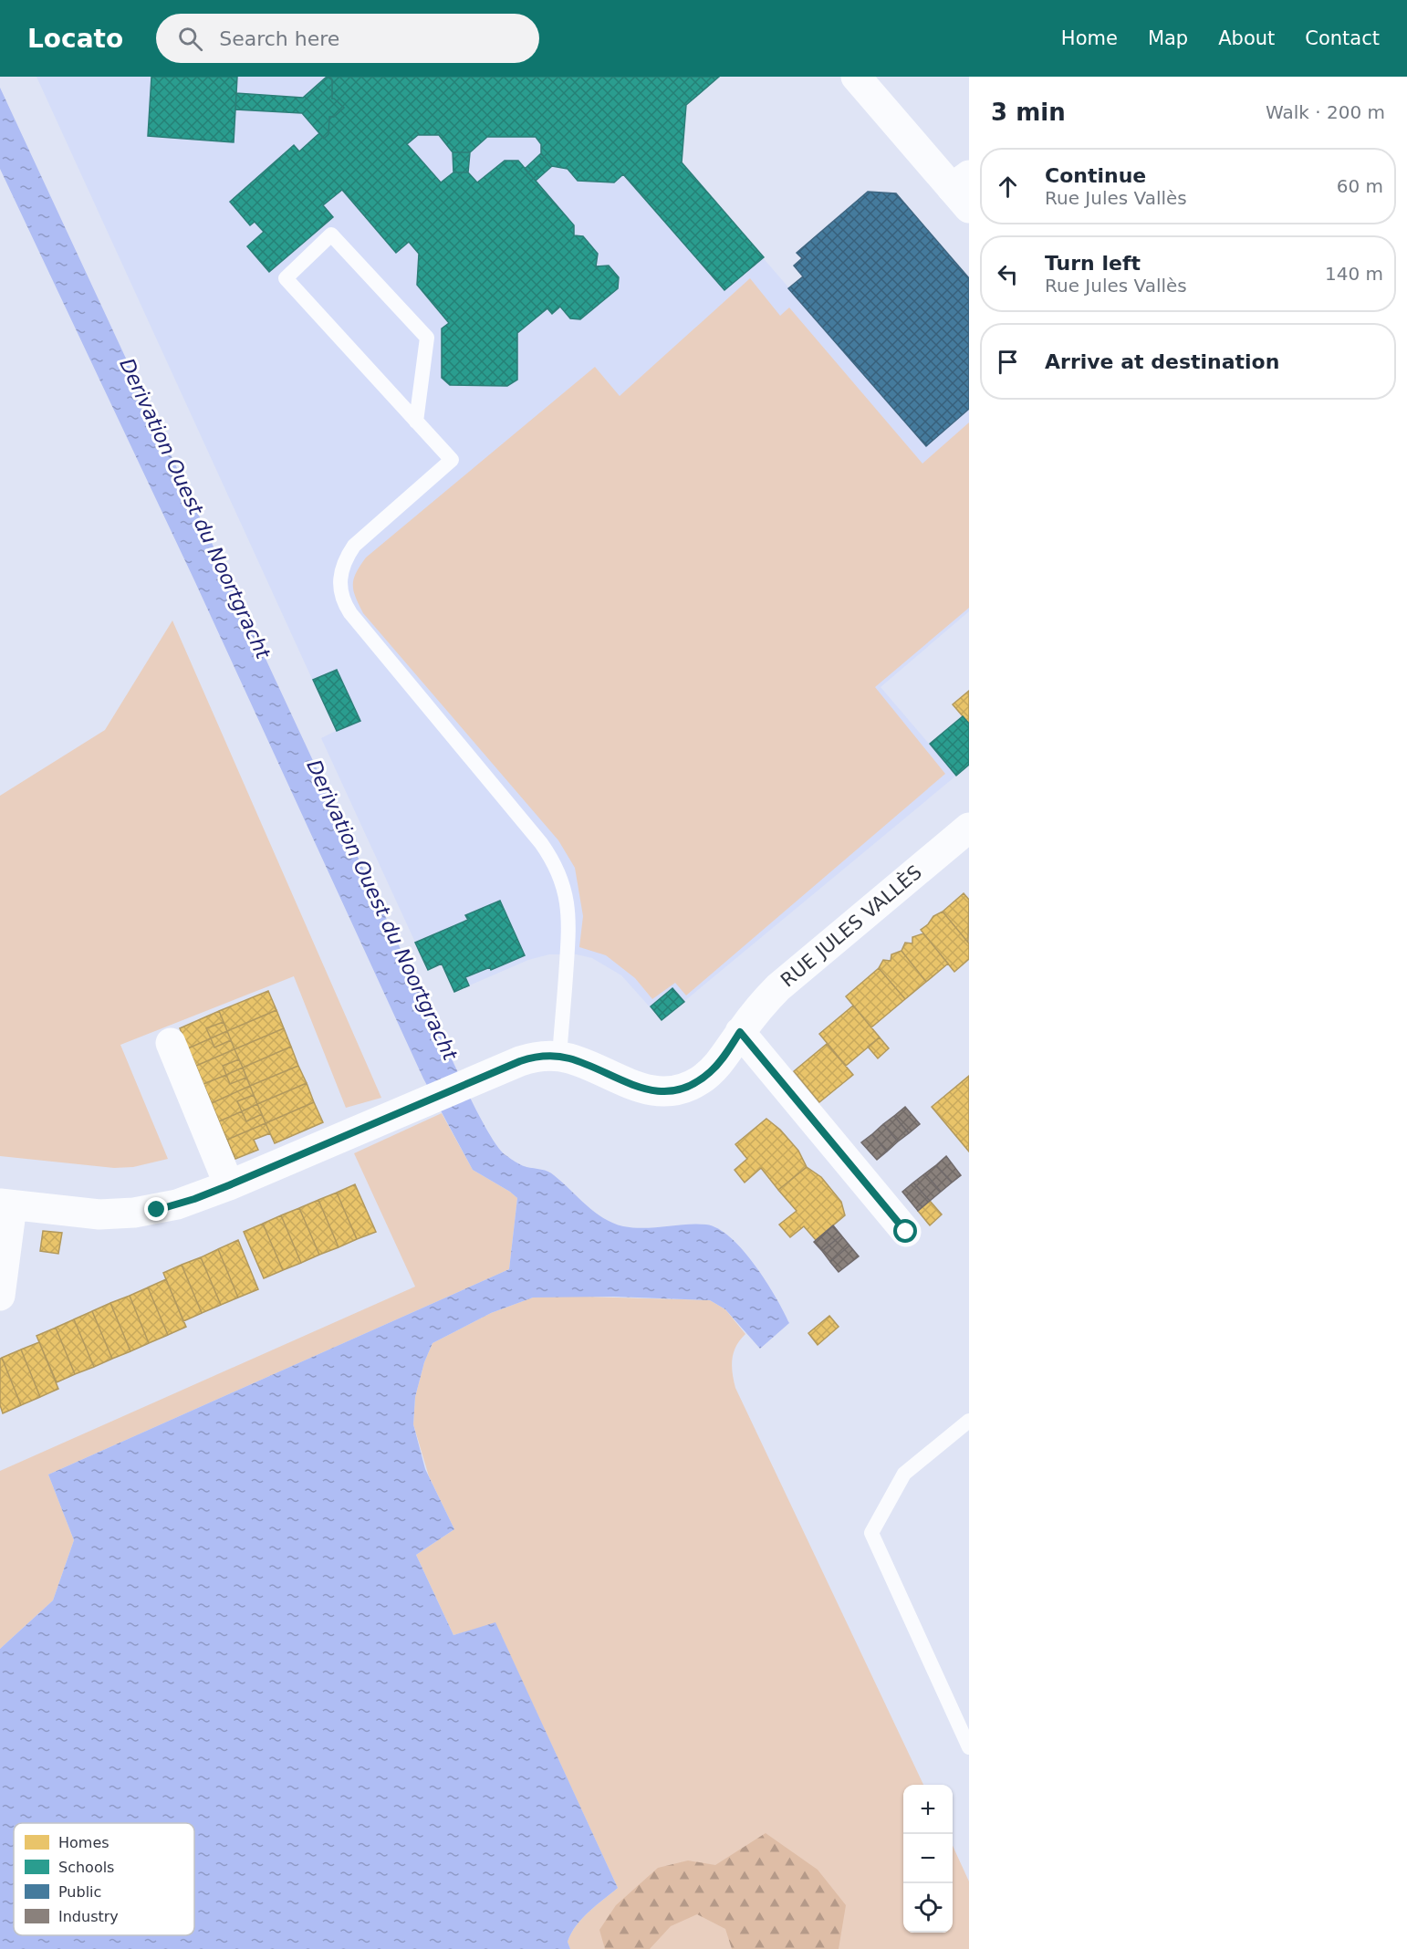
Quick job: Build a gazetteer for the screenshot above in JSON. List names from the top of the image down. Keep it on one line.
{"streets":{"street":["RUE JULES VALLÈS"]},"water":["Derivation Ouest du Noortgracht"],"legend":["Homes","Schools","Public","Industry"],"page":{"header":"Locato","search":"Search here","nav":["Home","Map","About","Contact"],"heading":["3 min","Walk · 200 m"],"list":[["Continue","Rue Jules Vallès","60 m"],["Turn left","Rue Jules Vallès","140 m"],"Arrive at destination"],"map_buttons":["+","−"]}}
